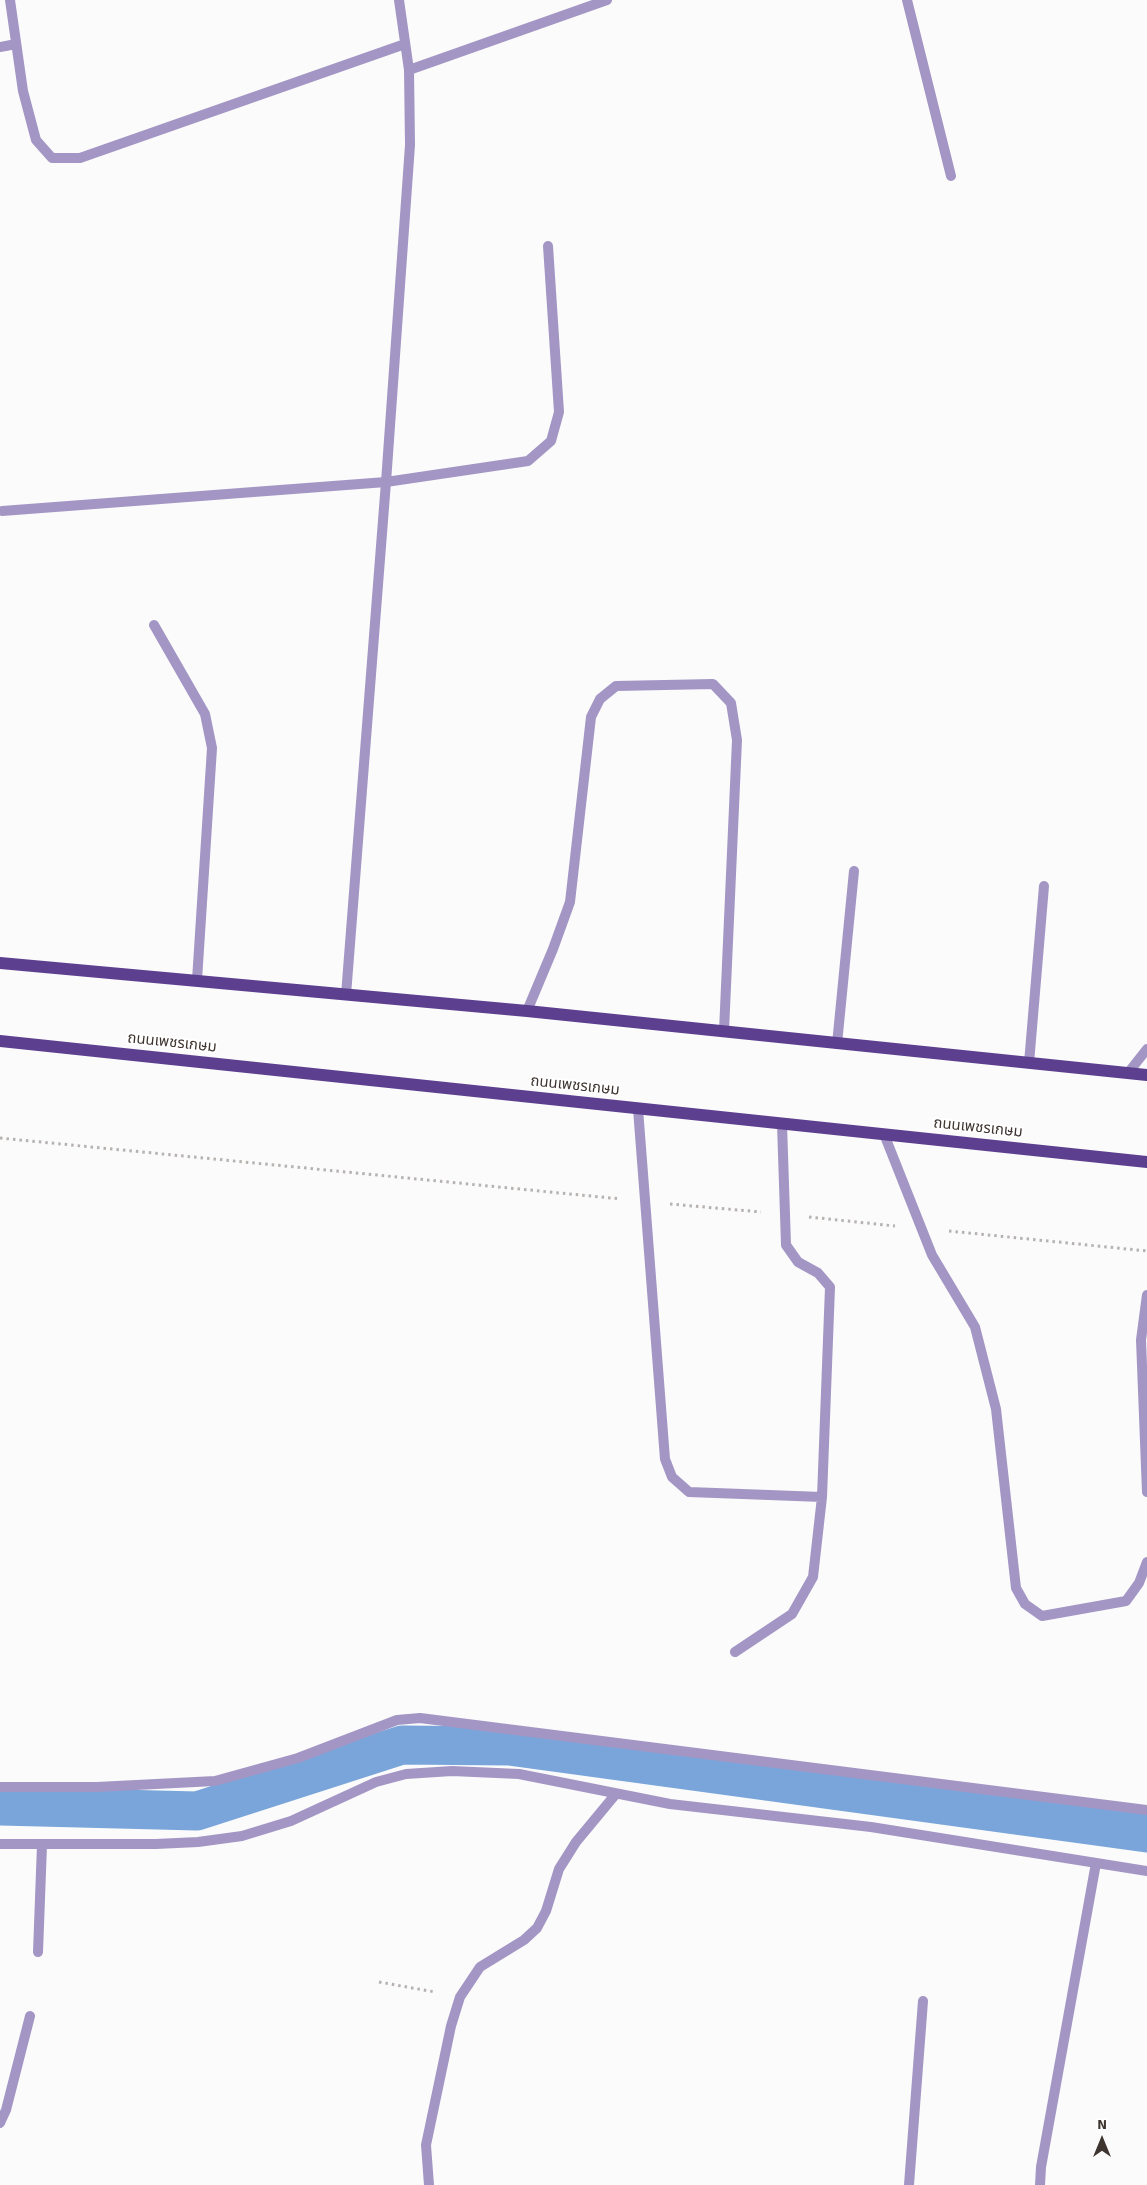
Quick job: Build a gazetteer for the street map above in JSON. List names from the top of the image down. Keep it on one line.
{"streets":{"main road":["ถนนเพชรเกษม"]},"north":"top"}
